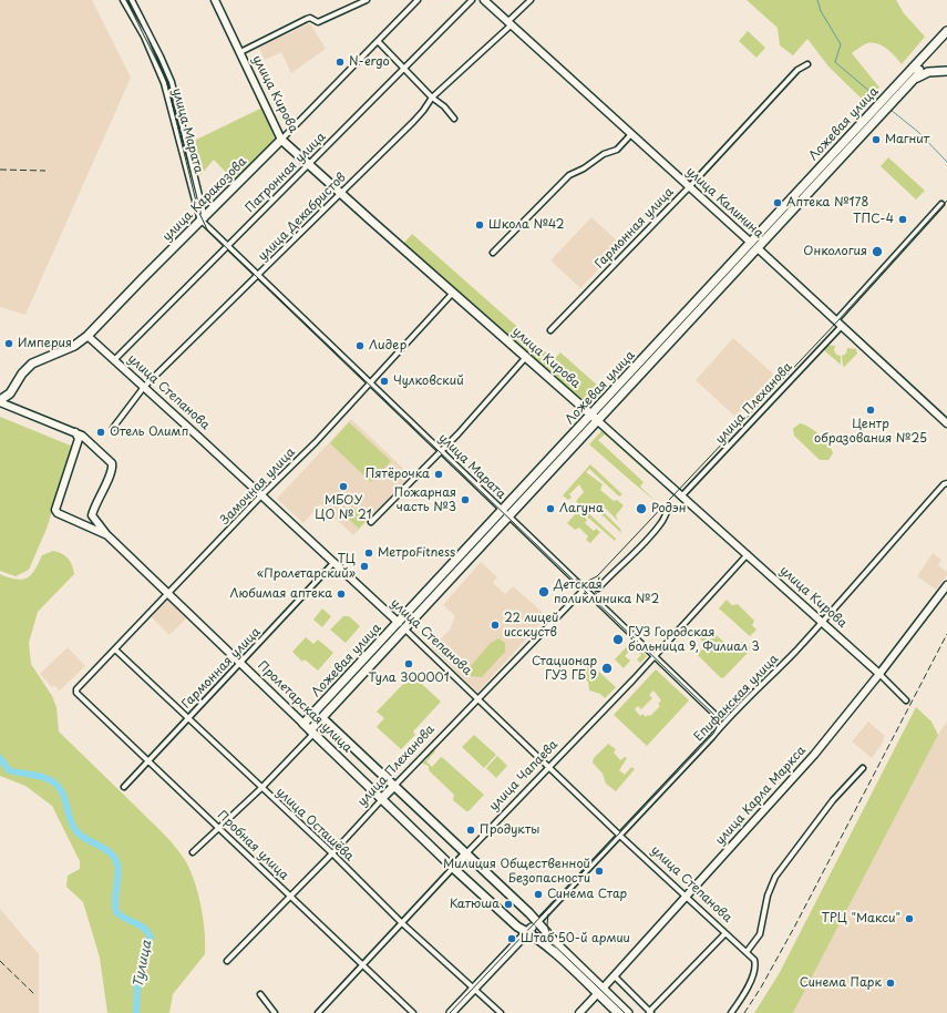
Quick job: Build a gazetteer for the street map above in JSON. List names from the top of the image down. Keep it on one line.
{"streets":{"main road":["улица Кирова","Ложевая улица","улица Каракозова","улица Степанова","улица Плеханова","Пролетарская улица","улица Чапаева"],"street":["улица Марата","Патронная улица","улица Калинина","улица Декабристов","Гармонная улица","Замочная улица","Епифанская улица","улица Карла Маркса","улица Осташёва","Пробная улица"]},"crossings":[["улица Кирова","Ложевая улица"],["улица Кирова","Патронная улица"],["улица Кирова","улица Каракозова"],["улица Кирова","улица Декабристов"],["улица Кирова","улица Плеханова"],["улица Кирова","Замочная улица"],["улица Кирова","Епифанская улица"],["улица Кирова","улица Чапаева"],["улица Кирова","улица Карла Маркса"],["Ложевая улица","улица Марата"],["Ложевая улица","улица Калинина"],["Ложевая улица","улица Степанова"],["Ложевая улица","Пролетарская улица"],["Ложевая улица","улица Осташёва"],["Ложевая улица","Пробная улица"],["улица Марата","Патронная улица"],["улица Марата","улица Каракозова"],["улица Марата","улица Декабристов"],["улица Марата","улица Плеханова"],["улица Марата","Замочная улица"],["улица Марата","Епифанская улица"],["улица Марата","улица Чапаева"],["Патронная улица","улица Степанова"],["улица Каракозова","улица Степанова"],["улица Калинина","улица Декабристов"],["улица Калинина","Гармонная улица"],["улица Калинина","улица Плеханова"],["улица Декабристов","улица Степанова"],["Гармонная улица","улица Степанова"],["Гармонная улица","Пролетарская улица"],["Гармонная улица","улица Осташёва"],["Гармонная улица","Пробная улица"],["улица Степанова","улица Плеханова"],["улица Степанова","Замочная улица"],["улица Степанова","Епифанская улица"],["улица Степанова","улица Чапаева"],["улица Степанова","улица Карла Маркса"],["улица Плеханова","Пролетарская улица"],["улица Плеханова","улица Осташёва"],["улица Плеханова","Пробная улица"],["Замочная улица","Пролетарская улица"],["Замочная улица","улица Осташёва"],["Замочная улица","Пробная улица"],["Епифанская улица","Пролетарская улица"],["Пролетарская улица","улица Чапаева"],["Пролетарская улица","улица Карла Маркса"],["улица Чапаева","улица Осташёва"],["улица Чапаева","Пробная улица"]],"water":["Тулица"],"places":["N-ergo","Магнит","Аптека №178","ТПС-4","Школа №42","Онкология","Империя","Лидер","Чулковский","Центр образования №25","Отель Олимп","Пятёрочка","МБОУ ЦО № 21","Пожарная часть №3","Лагуна","Родэн","МетроFitness","ТЦ «Пролетарский»","Детская поликлиника №2","Любимая аптека","22 лицей исскуств","ГУЗ Городская больница 9, Филиал 3","Тула 300001","Стационар ГУЗ ГБ 9","Продукты","Милиция Общественной Безопасности","Синема Стар","Катюша","ТРЦ \"Макси\"","Штаб 50-й армии","Синема Парк"]}
